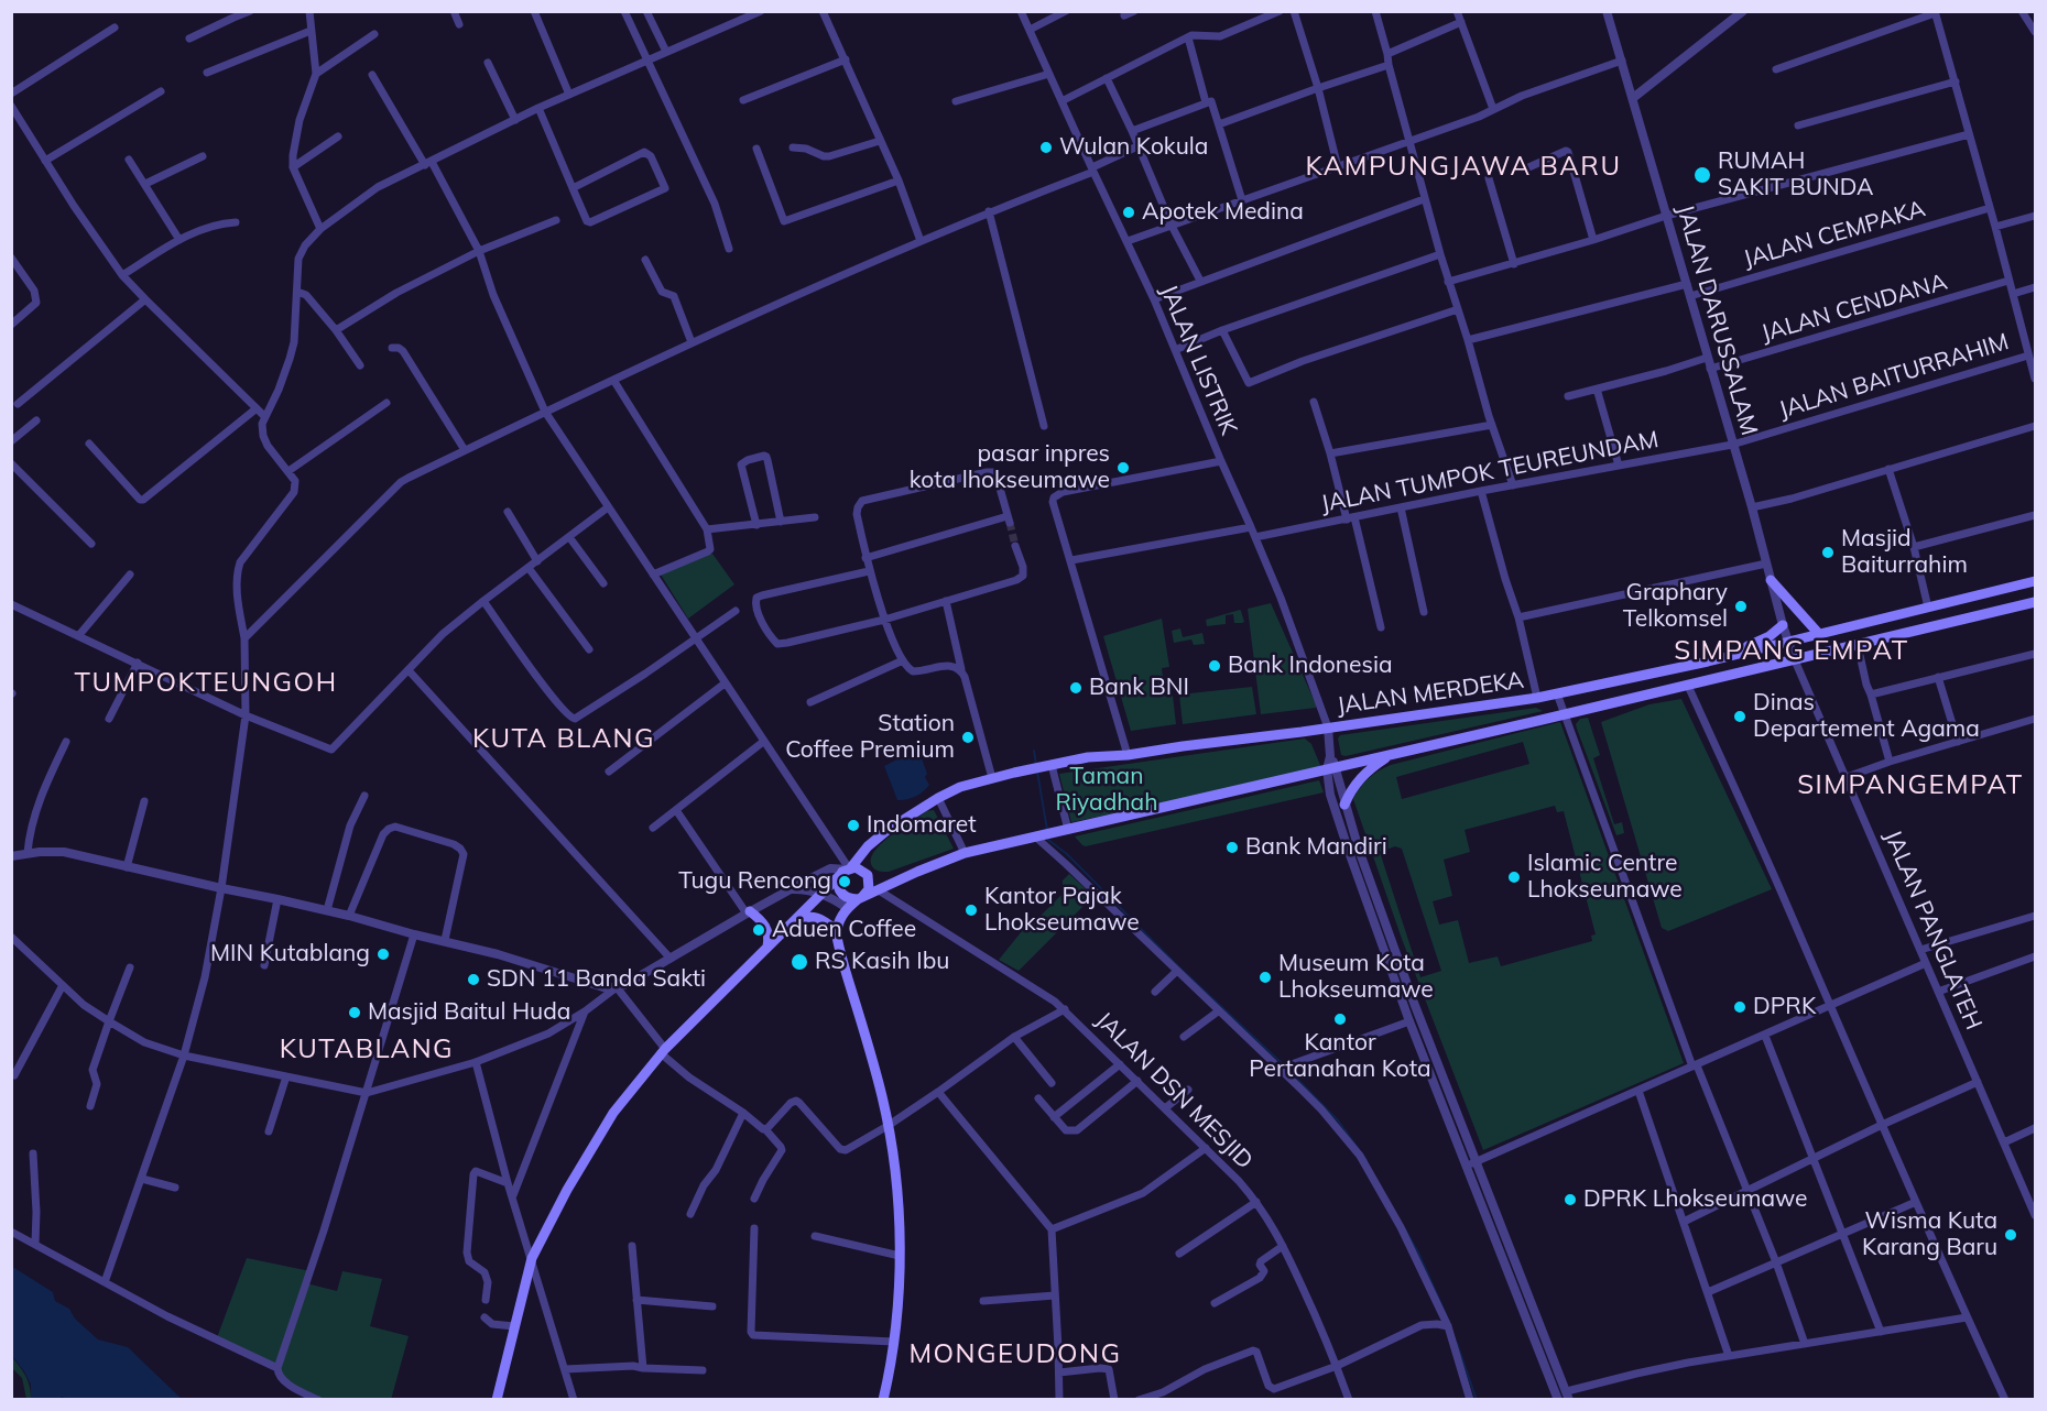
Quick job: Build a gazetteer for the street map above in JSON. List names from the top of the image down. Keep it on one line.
{"streets":{"main road":["JALAN MERDEKA"],"street":["JALAN CEMPAKA","JALAN CENDANA","JALAN DARUSSALAM","JALAN LISTRIK","JALAN BAITURRAHIM","JALAN TUMPOK TEUREUNDAM","JALAN PANGLATEH","JALAN DSN MESJID"]},"crossings":[["JALAN CEMPAKA","JALAN DARUSSALAM"],["JALAN CENDANA","JALAN DARUSSALAM"],["JALAN DARUSSALAM","JALAN BAITURRAHIM"],["JALAN DARUSSALAM","JALAN TUMPOK TEUREUNDAM"],["JALAN DARUSSALAM","JALAN MERDEKA"],["JALAN DARUSSALAM","JALAN PANGLATEH"],["JALAN LISTRIK","JALAN TUMPOK TEUREUNDAM"],["JALAN LISTRIK","JALAN MERDEKA"],["JALAN BAITURRAHIM","JALAN TUMPOK TEUREUNDAM"],["JALAN MERDEKA","JALAN PANGLATEH"],["JALAN MERDEKA","JALAN DSN MESJID"]],"districts":["KAMPUNGJAWA BARU","SIMPANG EMPAT","TUMPOKTEUNGOH","KUTA BLANG","SIMPANGEMPAT","KUTABLANG","MONGEUDONG"],"parks":["Taman Riyadhah"],"places":["Wulan Kokula","RUMAH SAKIT BUNDA","Apotek Medina","pasar inpres kota lhokseumawe","Masjid Baiturrahim","Graphary Telkomsel","Bank Indonesia","Bank BNI","Dinas Departement Agama","Station Coffee Premium","Indomaret","Bank Mandiri","Islamic Centre Lhokseumawe","Tugu Rencong","Kantor Pajak Lhokseumawe","Aduen Coffee","MIN Kutablang","RS Kasih Ibu","Museum Kota Lhokseumawe","SDN 11 Banda Sakti","DPRK","Masjid Baitul Huda","Kantor Pertanahan Kota","DPRK Lhokseumawe","Wisma Kuta Karang Baru"]}
